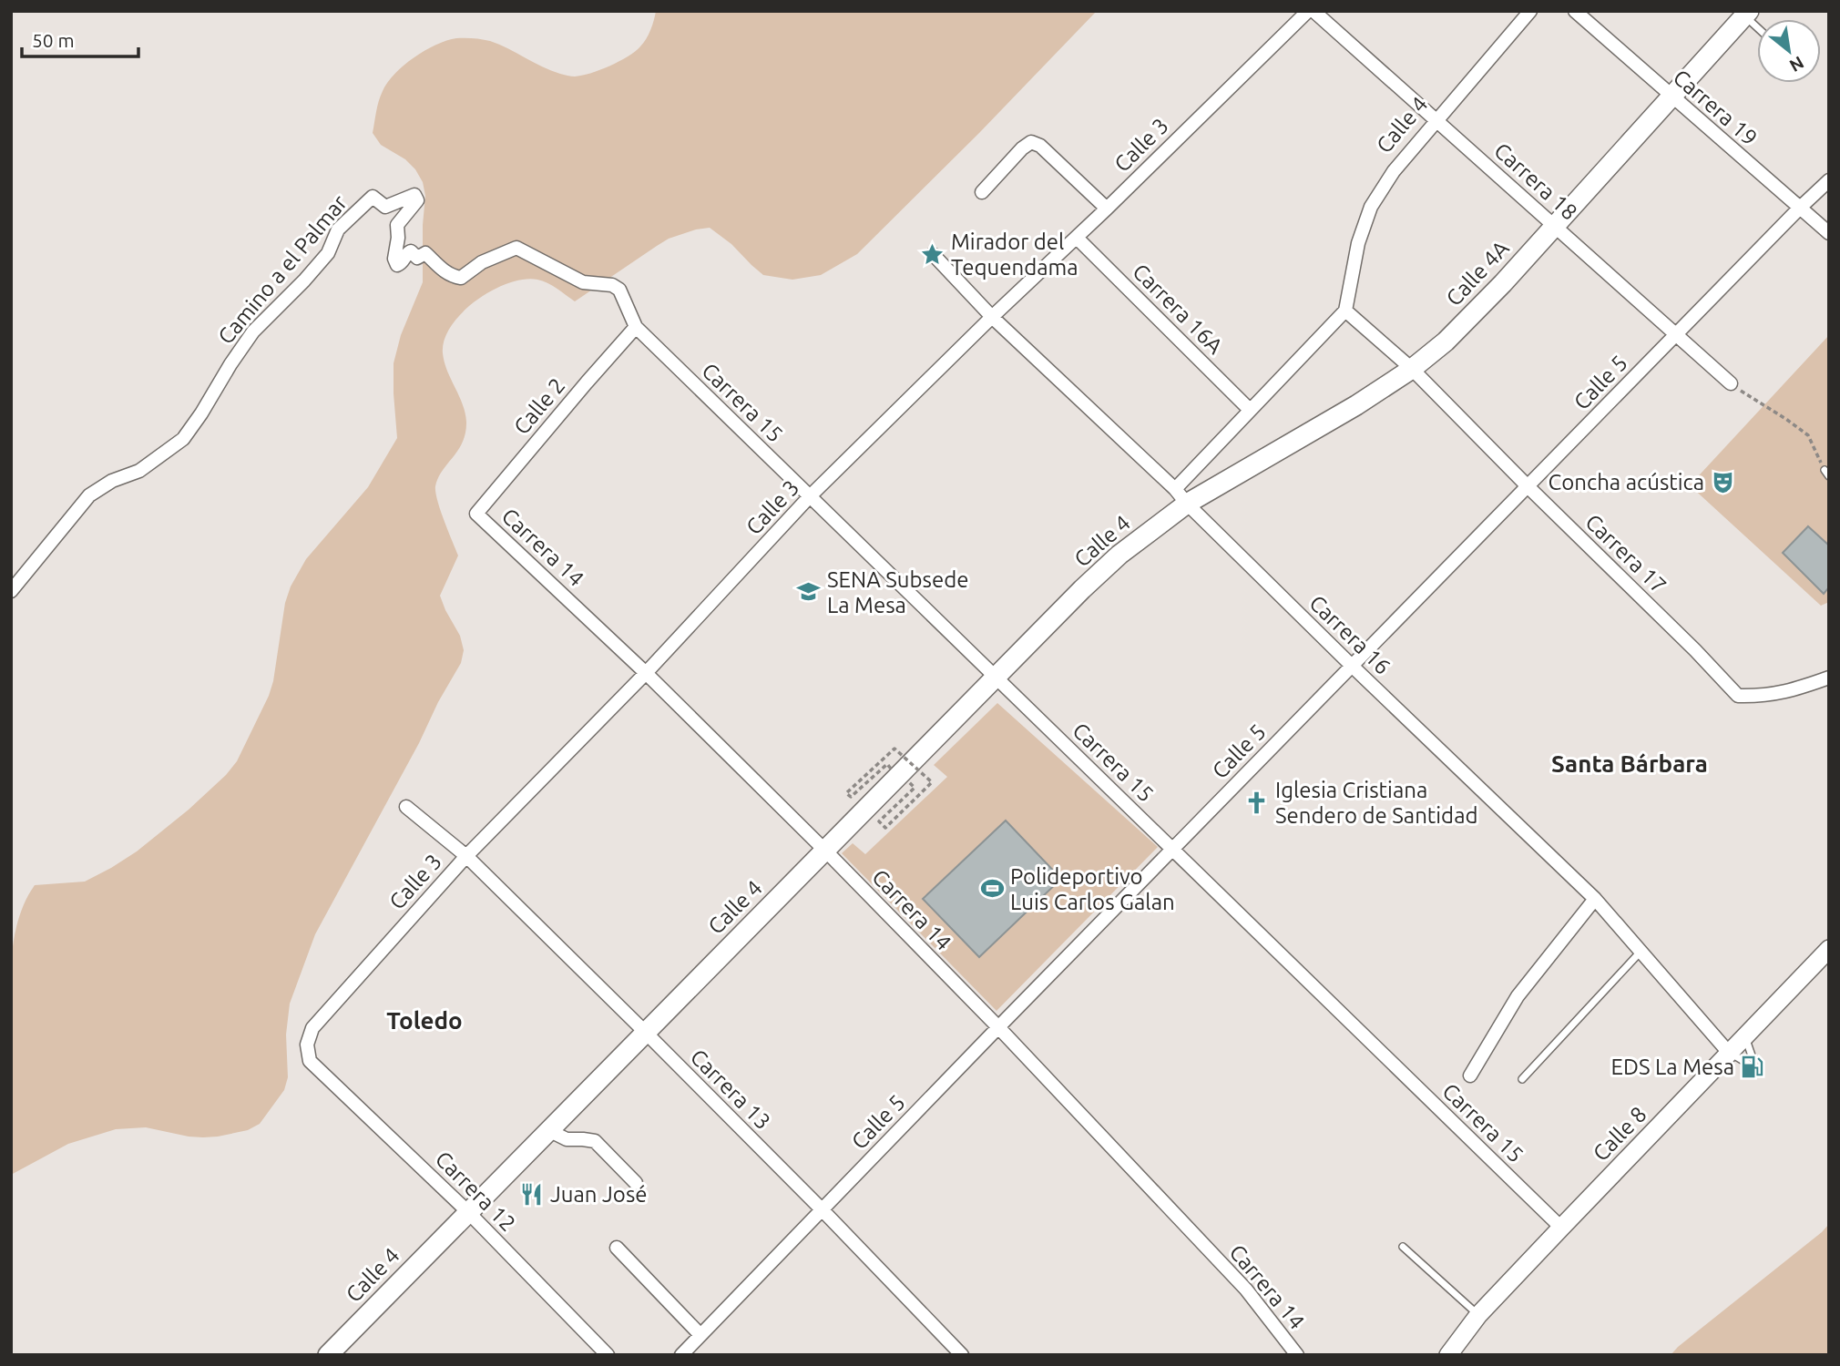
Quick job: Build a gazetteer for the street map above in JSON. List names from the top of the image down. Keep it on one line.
{"streets":{"main road":["Calle 4","Calle 4A","Calle 8"],"street":["Carrera 19","Calle 3","Carrera 18","Camino a el Palmar","Carrera 16A","Calle 5","Carrera 15","Calle 2","Carrera 14","Carrera 17","Carrera 16","Carrera 13","Carrera 12"]},"crossings":[["Carrera 19","Calle 4A"],["Carrera 19","Calle 5"],["Calle 4","Carrera 18"],["Calle 4","Calle 4A"],["Calle 4","Carrera 16A"],["Calle 4","Carrera 15"],["Calle 4","Carrera 14"],["Calle 4","Carrera 17"],["Calle 4","Carrera 16"],["Calle 4","Carrera 13"],["Calle 4","Carrera 12"],["Calle 3","Carrera 16A"],["Calle 3","Carrera 15"],["Calle 3","Carrera 14"],["Calle 3","Carrera 16"],["Calle 3","Carrera 13"],["Calle 3","Carrera 12"],["Carrera 18","Calle 4A"],["Carrera 18","Calle 5"],["Camino a el Palmar","Carrera 15"],["Camino a el Palmar","Calle 2"],["Calle 4A","Carrera 17"],["Calle 4A","Carrera 16"],["Calle 5","Carrera 15"],["Calle 5","Carrera 14"],["Calle 5","Carrera 17"],["Calle 5","Carrera 16"],["Calle 5","Carrera 13"],["Carrera 15","Calle 2"],["Carrera 15","Calle 8"],["Calle 2","Carrera 14"],["Carrera 16","Calle 8"]],"districts":["Santa Bárbara","Toledo"],"places":{"place":["Mirador del Tequendama"],"theatre":["Concha acústica"],"school or university":["SENA Subsede La Mesa"],"church":["Iglesia Cristiana Sendero de Santidad"],"sports":["Polideportivo Luis Carlos Galan"],"fuel station":["EDS La Mesa"],"restaurant":["Juan José"]},"scale_bar":"50 m","north":"bottom right"}
